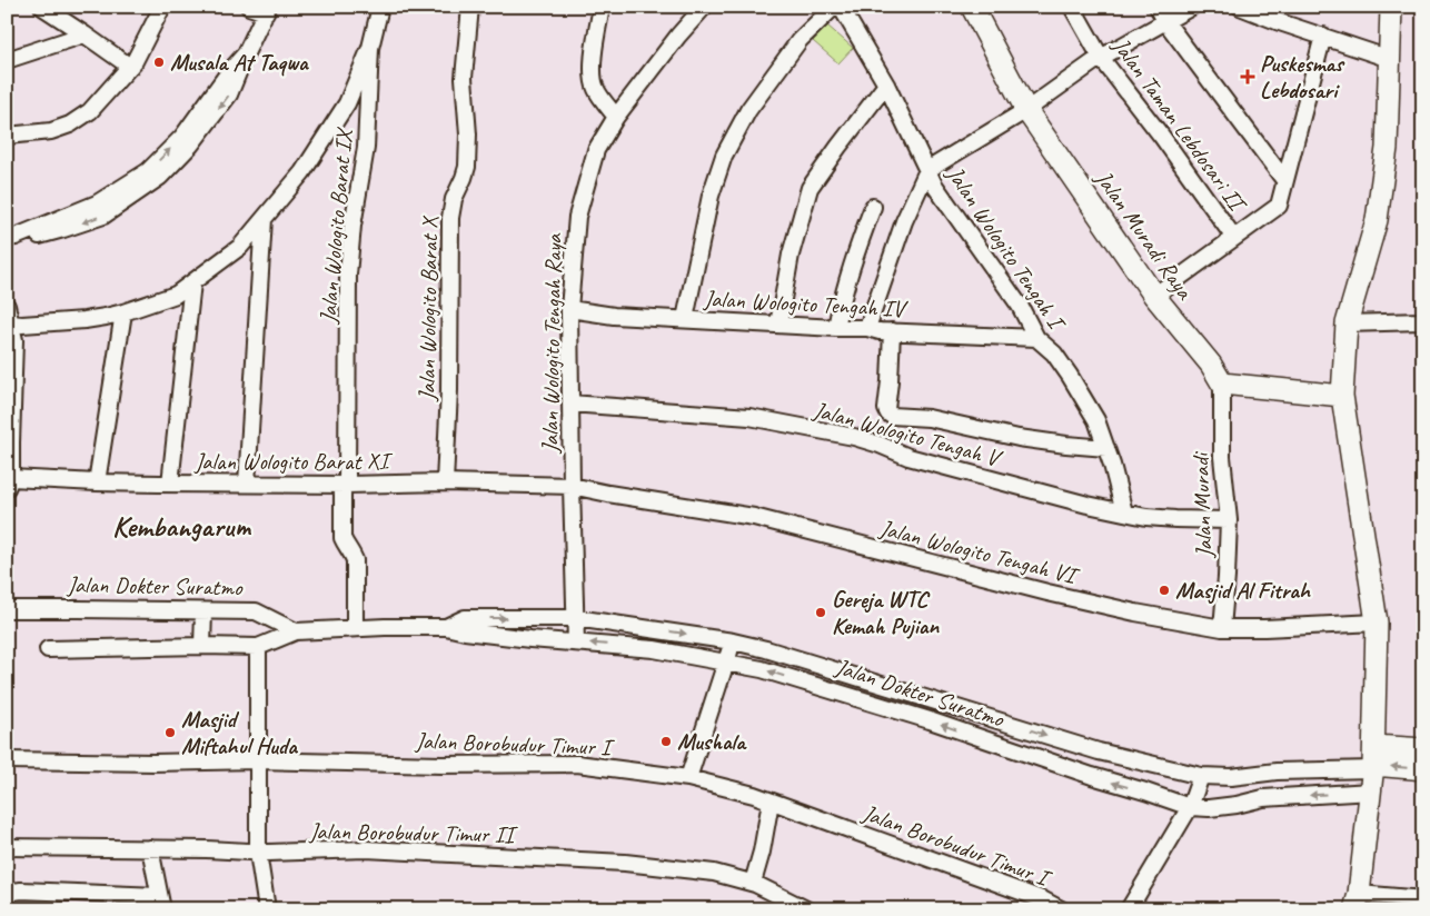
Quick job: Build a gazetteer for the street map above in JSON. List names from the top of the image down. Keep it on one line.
{"streets":{"street":["Jalan Taman Lebdosari II","Jalan Wologito Barat IX","Jalan Muradi Raya","Jalan Wologito Tengah I","Jalan Wologito Tengah IV","Jalan Wologito Barat X","Jalan Wologito Tengah Raya","Jalan Wologito Tengah V","Jalan Wologito Barat XI","Jalan Muradi","Jalan Wologito Tengah VI","Jalan Dokter Suratmo","Jalan Borobudur Timur I","Jalan Borobudur Timur II"]},"crossings":[["Jalan Wologito Barat IX","Jalan Wologito Barat XI"],["Jalan Wologito Barat IX","Jalan Dokter Suratmo"],["Jalan Muradi Raya","Jalan Muradi"],["Jalan Wologito Tengah I","Jalan Wologito Tengah IV"],["Jalan Wologito Tengah I","Jalan Wologito Tengah V"],["Jalan Wologito Tengah IV","Jalan Wologito Tengah Raya"],["Jalan Wologito Barat X","Jalan Wologito Barat XI"],["Jalan Wologito Tengah Raya","Jalan Wologito Tengah V"],["Jalan Wologito Tengah Raya","Jalan Wologito Barat XI"],["Jalan Wologito Tengah Raya","Jalan Wologito Tengah VI"],["Jalan Wologito Tengah Raya","Jalan Dokter Suratmo"],["Jalan Wologito Tengah V","Jalan Muradi"],["Jalan Wologito Barat XI","Jalan Wologito Tengah VI"],["Jalan Muradi","Jalan Wologito Tengah VI"]],"districts":["Kembangarum"],"places":{"other":["Musala At Taqwa","Masjid Al Fitrah","Gereja WTC Kemah Pujian","Masjid Miftahul Huda","Mushala"],"health":["Puskesmas Lebdosari"]}}
